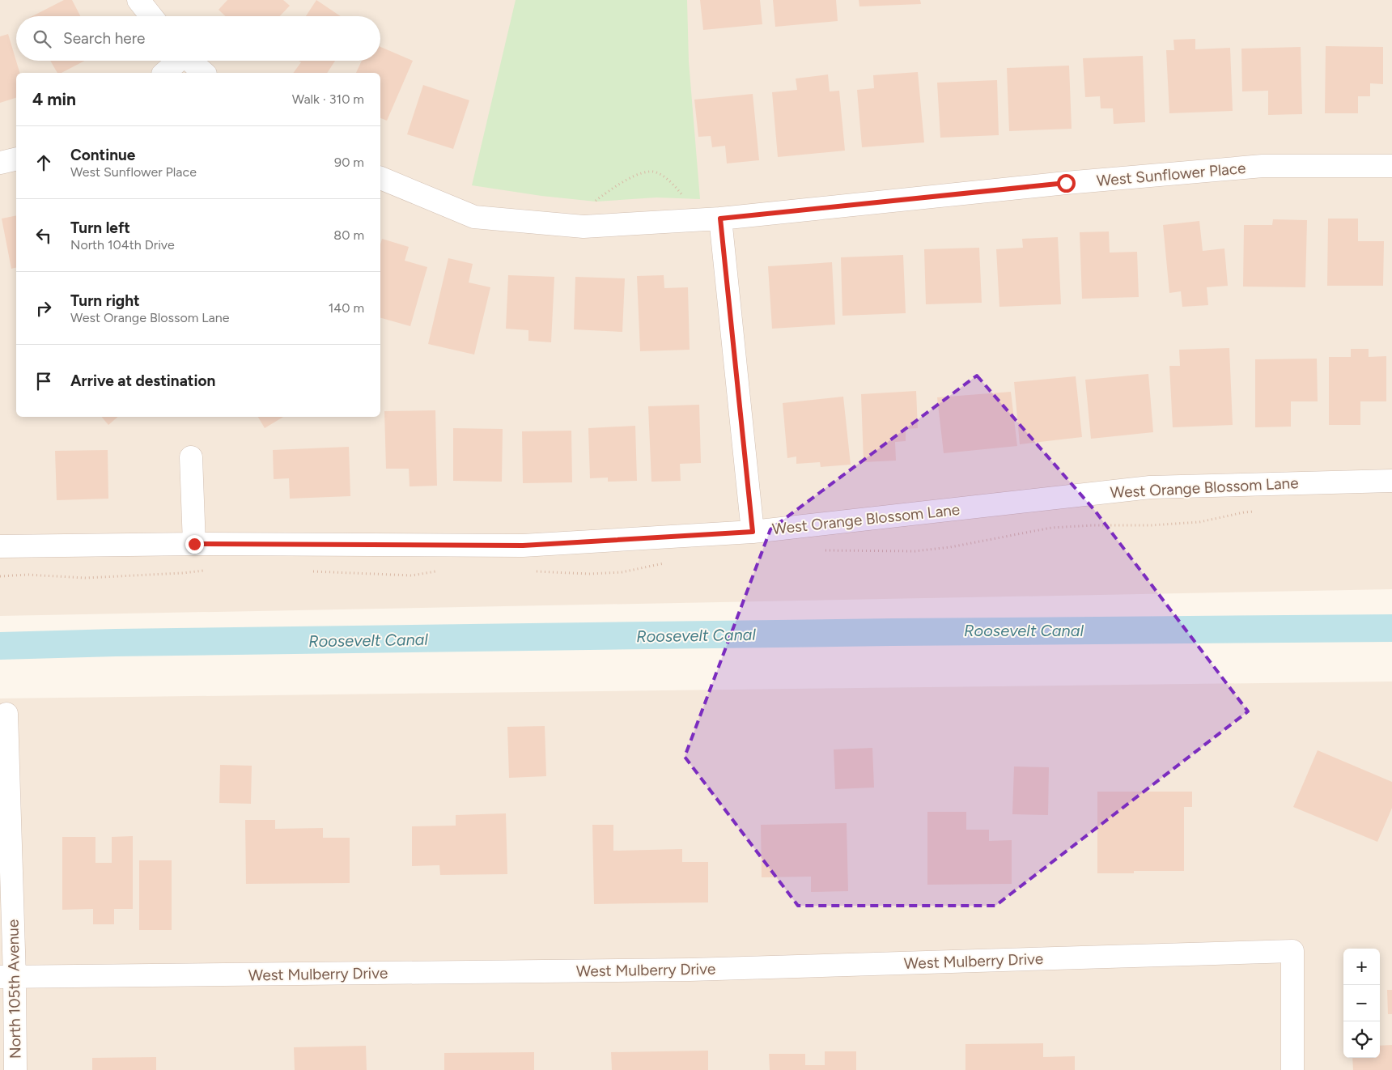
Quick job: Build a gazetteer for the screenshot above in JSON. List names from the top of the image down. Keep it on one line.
{"streets":{"street":["West Sunflower Place","West Orange Blossom Lane","West Mulberry Drive","North 105th Avenue"]},"crossings":[["West Mulberry Drive","North 105th Avenue"]],"water":["Roosevelt Canal"],"page":{"search":"Search here","heading":["4 min","Walk · 310 m"],"list":[["Continue","West Sunflower Place","90 m"],["Turn left","North 104th Drive","80 m"],["Turn right","West Orange Blossom Lane","140 m"],"Arrive at destination"],"map_buttons":["+","−"]}}
